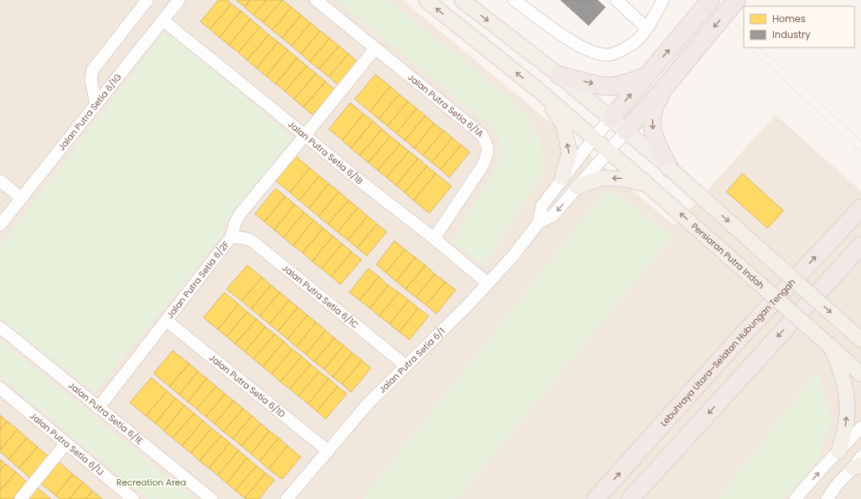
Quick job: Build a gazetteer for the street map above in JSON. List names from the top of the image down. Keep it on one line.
{"streets":{"highway":["Lebuhraya Utara–Selatan Hubungan Tengah"],"main road":["Persiaran Putra Indah"],"street":["Jalan Putra Setia 6/1A","Jalan Putra Setia 6/1G","Jalan Putra Setia 6/1B","Jalan Putra Setia 6/2F","Jalan Putra Setia 6/1C","Jalan Putra Setia 6/1","Jalan Putra Setia 6/1D","Jalan Putra Setia 6/1E","Jalan Putra Setia 6/1J"]},"crossings":[["Jalan Putra Setia 6/1A","Jalan Putra Setia 6/1B"],["Jalan Putra Setia 6/1A","Jalan Putra Setia 6/2F"],["Jalan Putra Setia 6/1G","Jalan Putra Setia 6/1B"],["Jalan Putra Setia 6/1B","Jalan Putra Setia 6/2F"],["Jalan Putra Setia 6/1B","Jalan Putra Setia 6/1"],["Jalan Putra Setia 6/2F","Jalan Putra Setia 6/1C"],["Jalan Putra Setia 6/2F","Jalan Putra Setia 6/1D"],["Jalan Putra Setia 6/2F","Jalan Putra Setia 6/1E"],["Jalan Putra Setia 6/1C","Jalan Putra Setia 6/1"],["Jalan Putra Setia 6/1","Jalan Putra Setia 6/1D"]],"parks":["Recreation Area"],"legend":["Homes","Industry"]}
